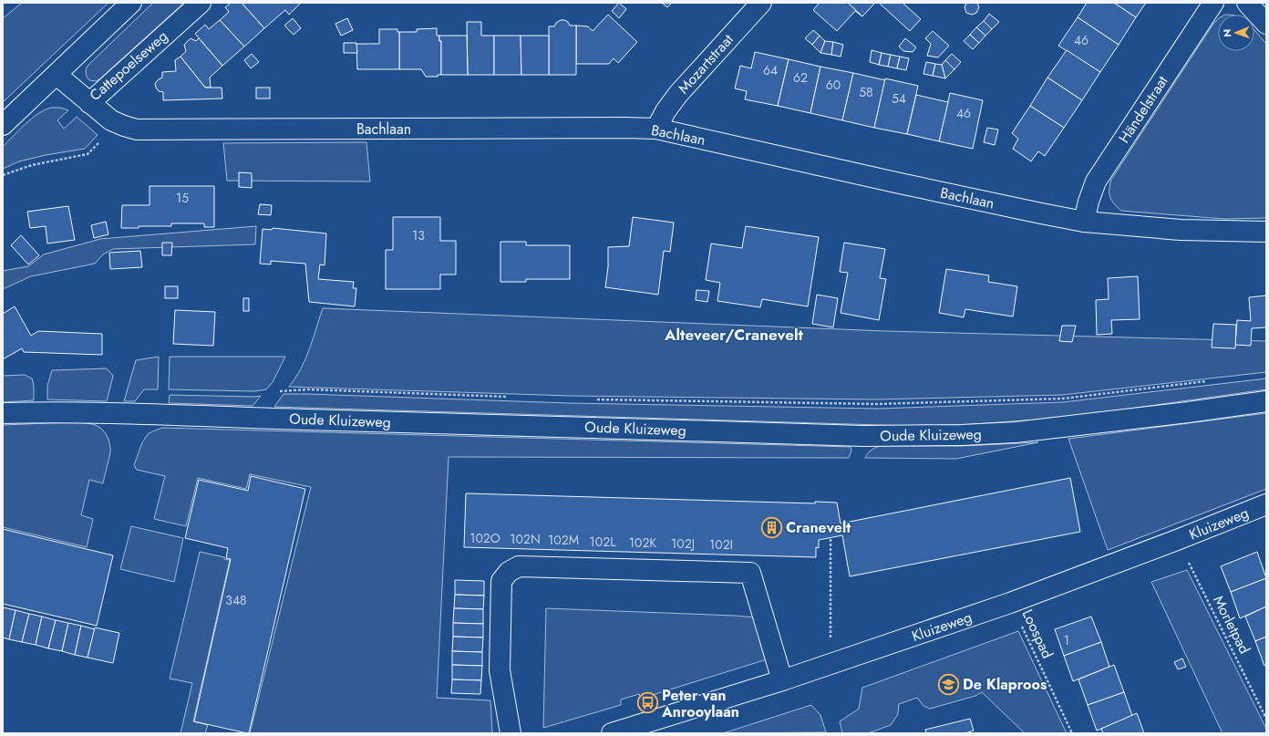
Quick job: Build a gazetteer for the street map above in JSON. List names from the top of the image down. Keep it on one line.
{"streets":{"street":["Mozartstraat","Cattepoelseweg","Händelstraat","Bachlaan","Oude Kluizeweg","Kluizeweg"],"path":["Morletpad","Loospad"]},"crossings":[["Mozartstraat","Bachlaan"],["Cattepoelseweg","Bachlaan"],["Händelstraat","Bachlaan"],["Kluizeweg","Morletpad"],["Kluizeweg","Loospad"]],"districts":["Alteveer/Cranevelt"],"places":{"building":["Cranevelt"],"school or university":["De Klaproos"],"bus stop":["Peter van Anrooylaan"]},"house_numbers":["46","64","62","60","58","54","46","15","13","102O","102N","102M","102L","102K","102J","102I","348","1"],"north":"left"}
